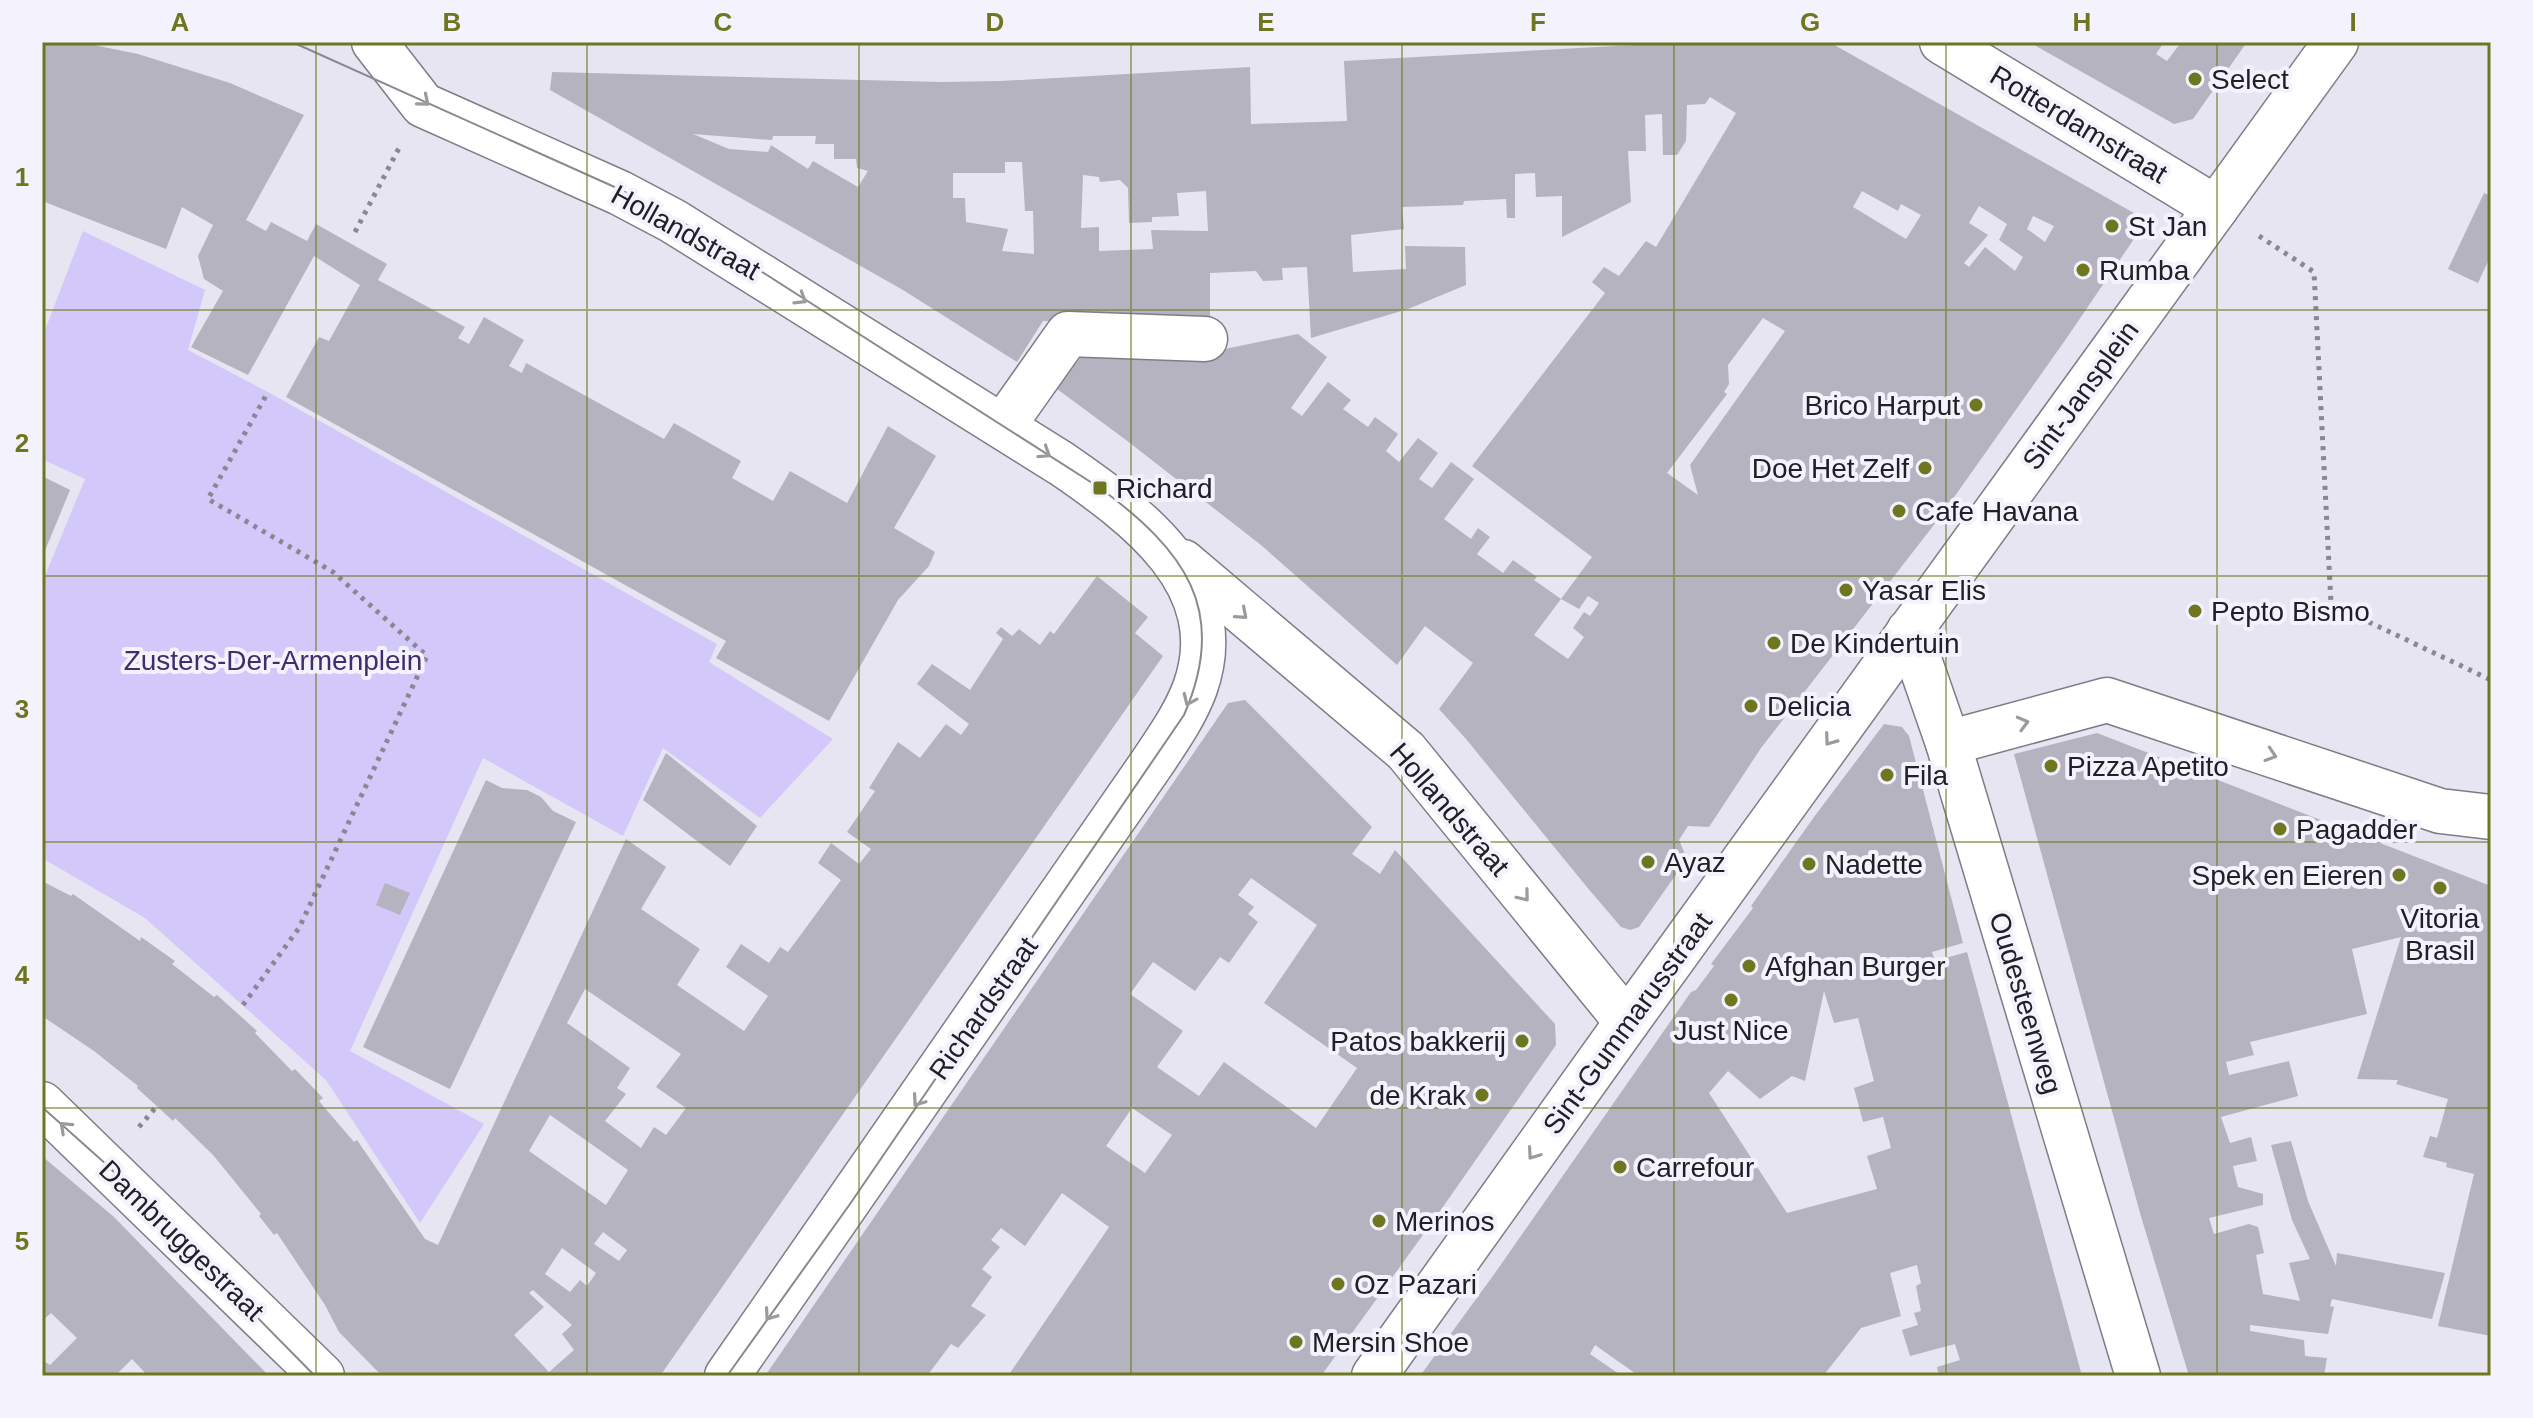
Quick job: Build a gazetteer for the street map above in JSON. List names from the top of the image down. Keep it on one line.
{"streets":{"street":["Rotterdamstraat","Hollandstraat","Sint-Jansplein","Oudesteenweg","Richardstraat","Sint-Gummarusstraat","Dambruggestraat"]},"crossings":[["Rotterdamstraat","Sint-Jansplein"],["Hollandstraat","Richardstraat"],["Hollandstraat","Sint-Gummarusstraat"],["Sint-Jansplein","Oudesteenweg"],["Sint-Jansplein","Sint-Gummarusstraat"],["Oudesteenweg","Sint-Gummarusstraat"]],"one_way":["Hollandstraat","Richardstraat","Sint-Gummarusstraat","Dambruggestraat"],"parks":["Zusters-Der-Armenplein"],"places":{"other":["Select","St Jan","Rumba","Brico Harput","Doe Het Zelf","Cafe Havana","Yasar Elis","Pepto Bismo","De Kindertuin","Delicia","Pizza Apetito","Fila","Pagadder","Ayaz","Nadette","Spek en Eieren","Vitoria Brasil","Afghan Burger","Just Nice","Patos bakkerij","de Krak","Carrefour","Merinos","Oz Pazari","Mersin Shoe"],"transit":["Richard"]},"grid":{"columns":["A","B","C","D","E","F","G","H","I"],"rows":["1","2","3","4","5"]}}
